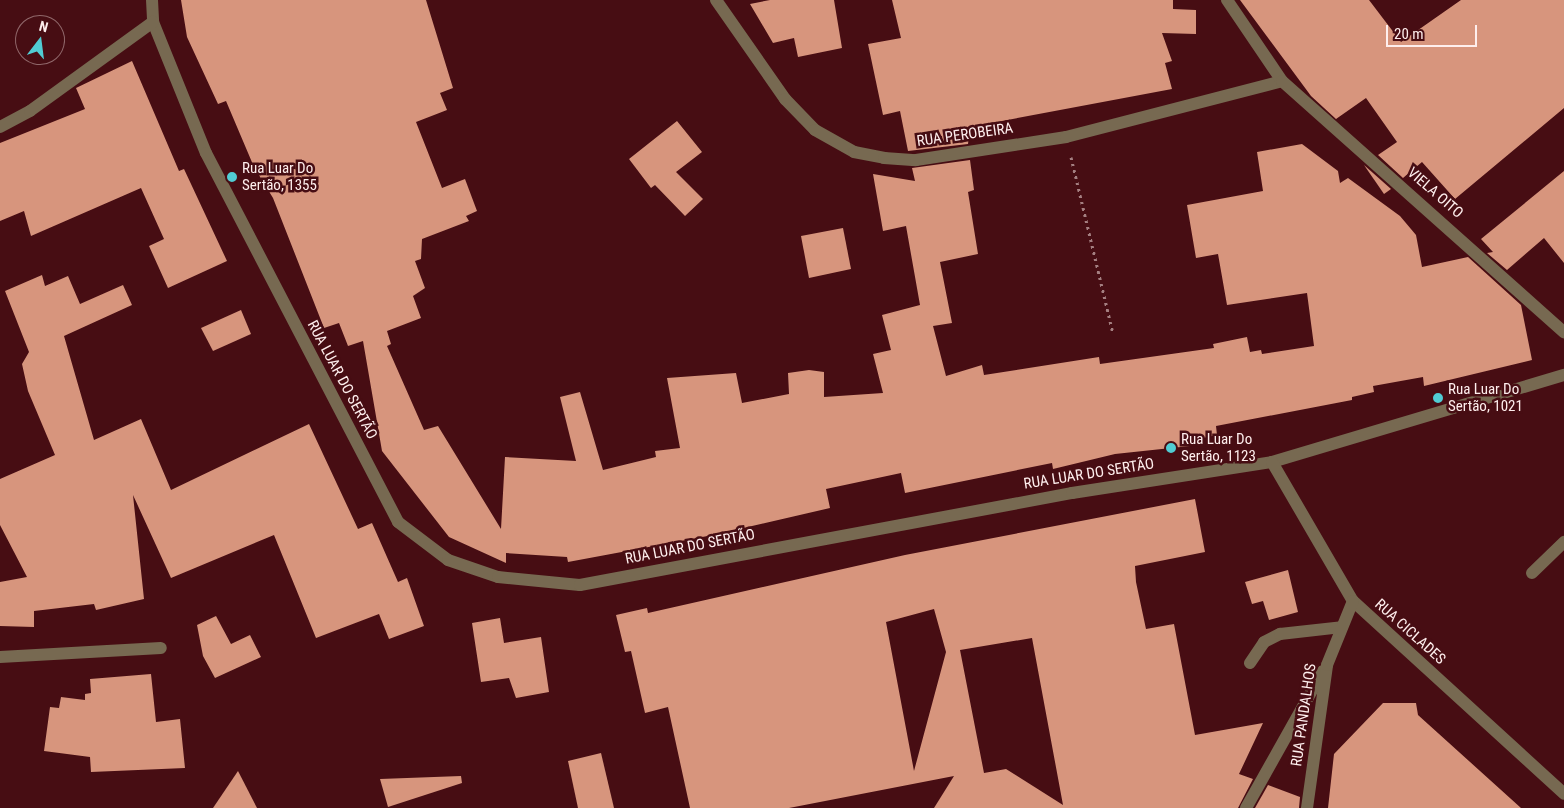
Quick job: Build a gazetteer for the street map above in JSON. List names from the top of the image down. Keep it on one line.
{"streets":{"street":["RUA PEROBEIRA","VIELA OITO","RUA LUAR DO SERTÃO","RUA CICLADES","RUA PANDALHOS"]},"crossings":[["RUA PEROBEIRA","VIELA OITO"],["RUA LUAR DO SERTÃO","RUA CICLADES"],["RUA CICLADES","RUA PANDALHOS"]],"places":["Rua Luar Do Sertão, 1355","Rua Luar Do Sertão, 1021","Rua Luar Do Sertão, 1123"],"scale_bar":"20 m","north":"top"}
